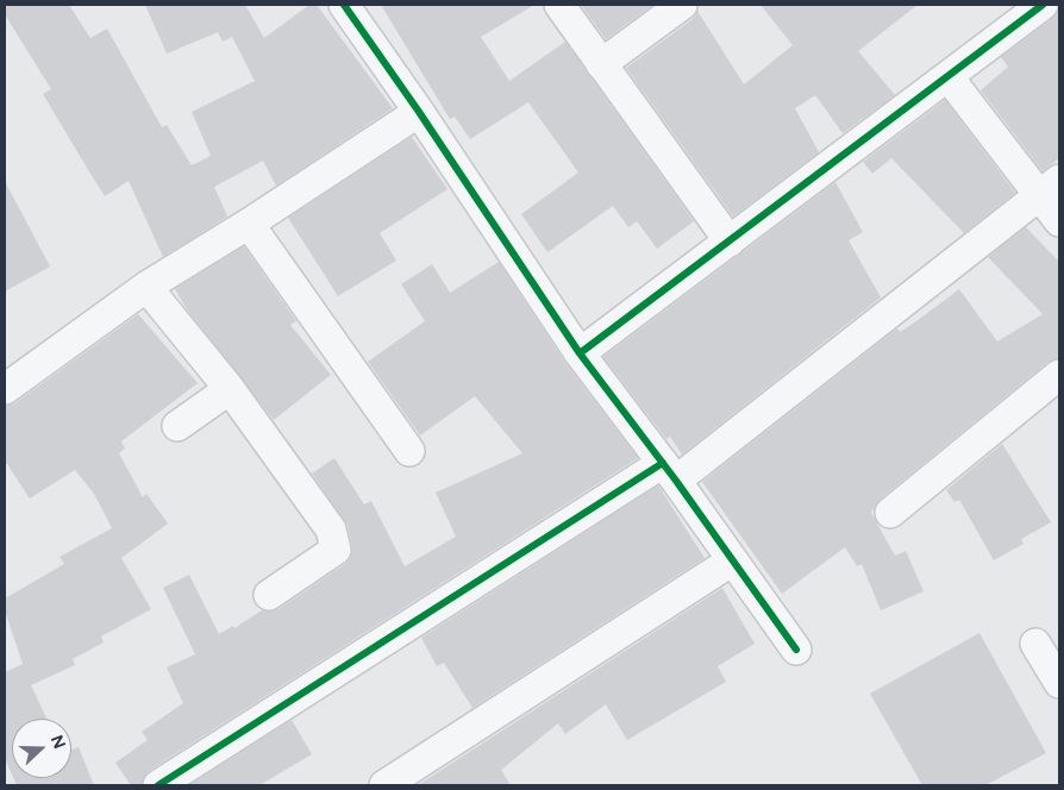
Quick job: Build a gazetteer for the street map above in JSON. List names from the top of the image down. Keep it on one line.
{"north":"right"}
